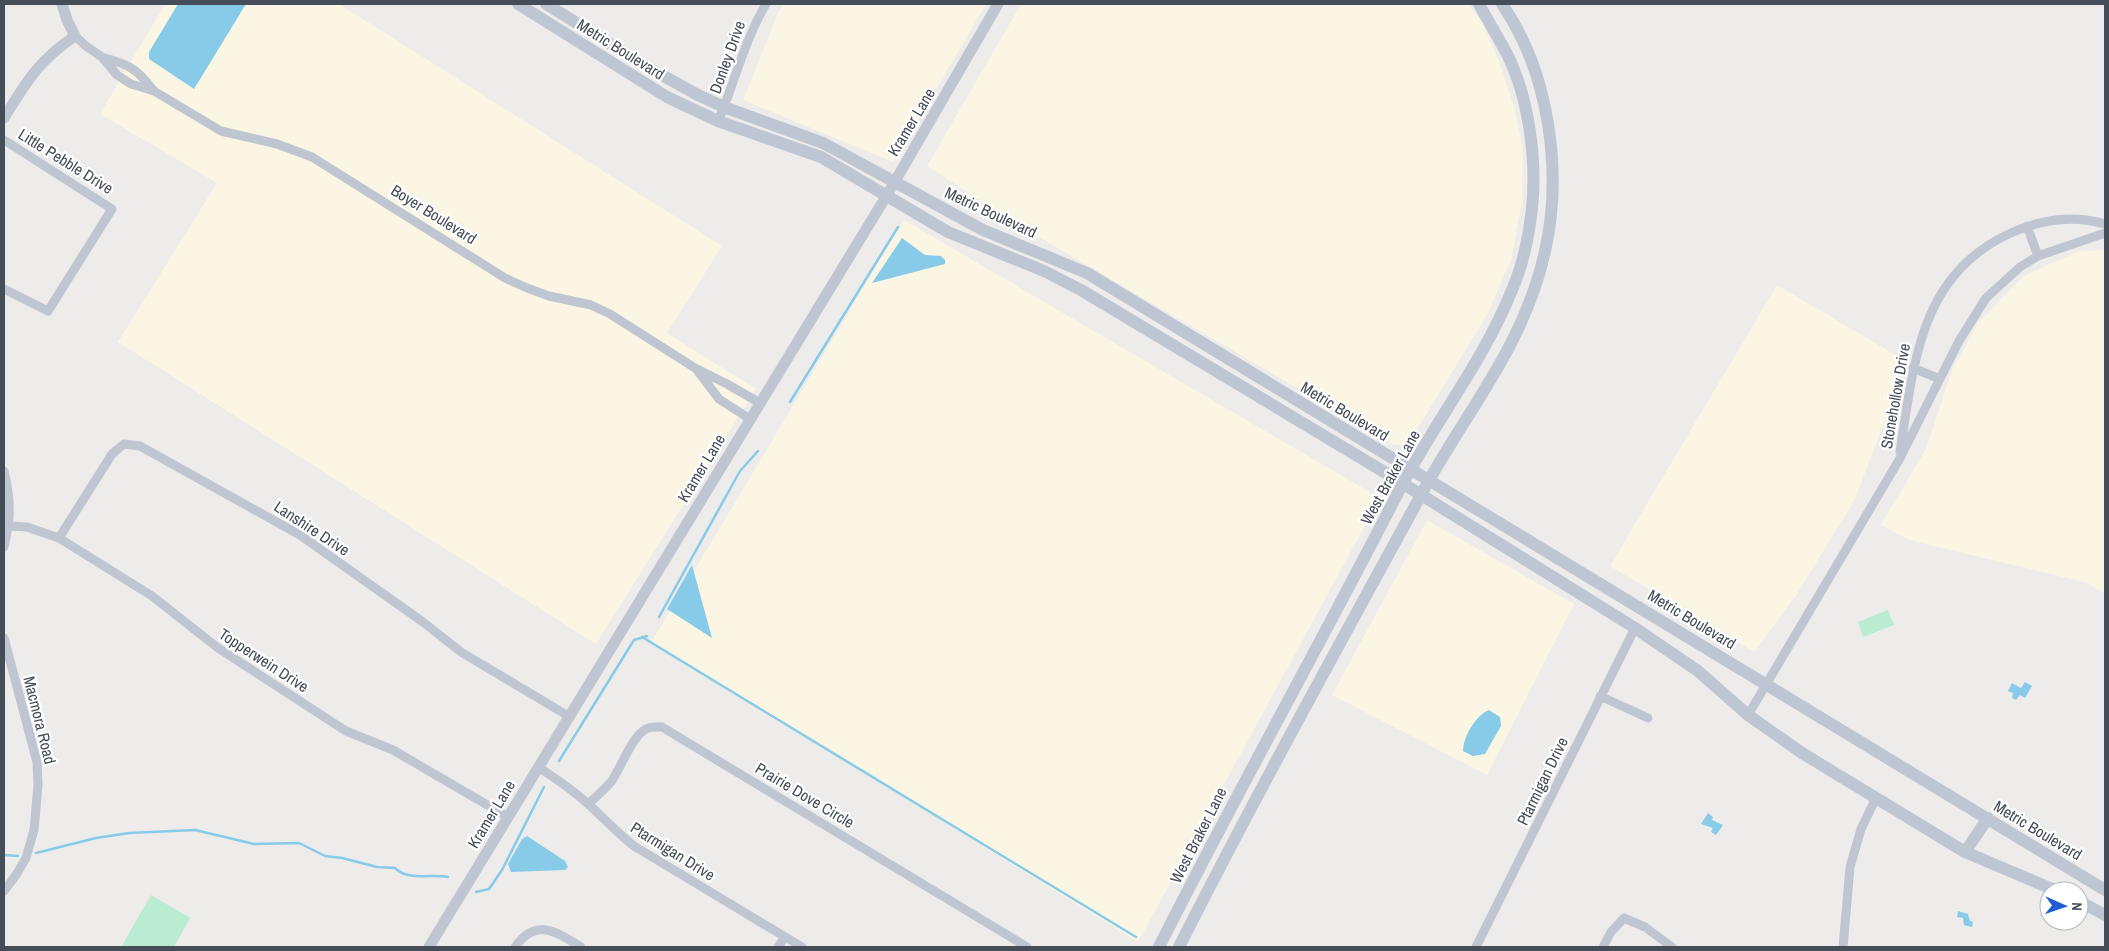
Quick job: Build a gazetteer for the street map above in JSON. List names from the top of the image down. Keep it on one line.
{"streets":{"main road":["Metric Boulevard","West Braker Lane"],"street":["Donley Drive","Kramer Lane","Little Pebble Drive","Boyer Boulevard","Stonehollow Drive","Lanshire Drive","Topperwein Drive","Macmora Road","Ptarmigan Drive","Prairie Dove Circle"]},"crossings":[["Metric Boulevard","Donley Drive"],["Metric Boulevard","Kramer Lane"],["Metric Boulevard","Stonehollow Drive"],["Metric Boulevard","West Braker Lane"],["Metric Boulevard","Ptarmigan Drive"],["Kramer Lane","Boyer Boulevard"],["Kramer Lane","Lanshire Drive"],["Kramer Lane","Topperwein Drive"],["Kramer Lane","Ptarmigan Drive"],["Lanshire Drive","Topperwein Drive"],["Ptarmigan Drive","Prairie Dove Circle"]],"north":"right"}
